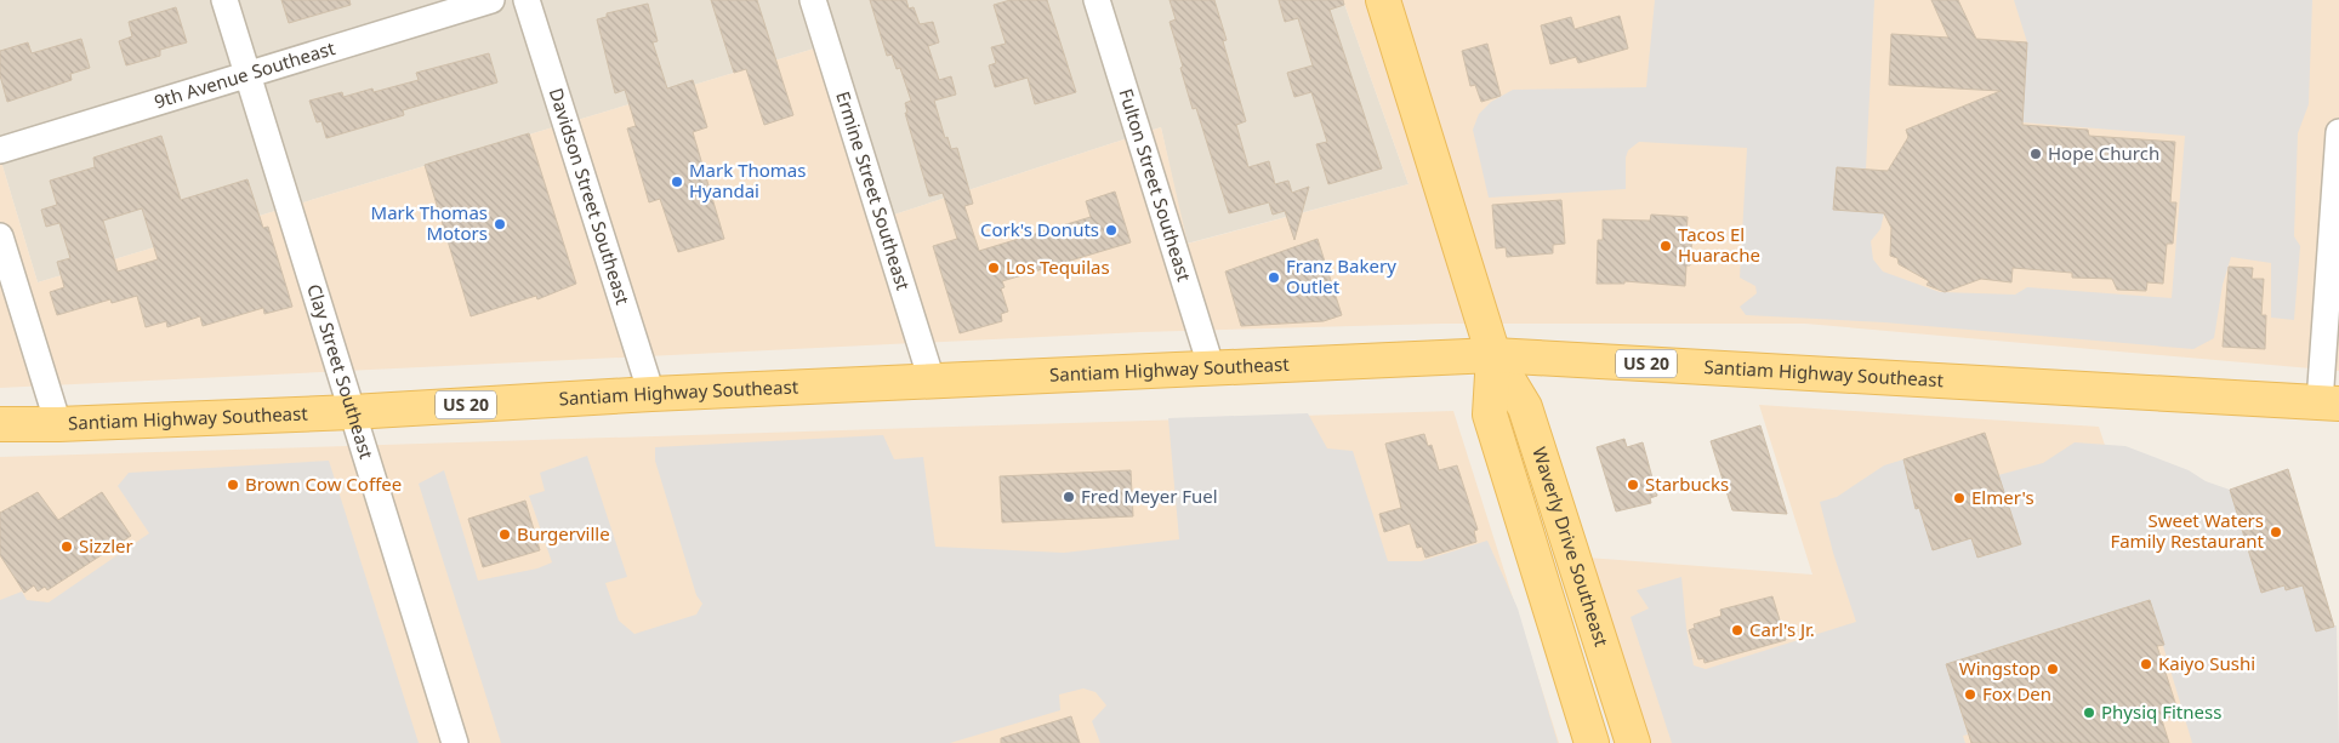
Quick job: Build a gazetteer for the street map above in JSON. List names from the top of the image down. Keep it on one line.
{"streets":{"main road":["US 20","Santiam Highway Southeast","Waverly Drive Southeast"],"street":["9th Avenue Southeast","Fulton Street Southeast","Ermine Street Southeast","Davidson Street Southeast","Clay Street Southeast"]},"crossings":[["9th Avenue Southeast","Clay Street Southeast"],["Fulton Street Southeast","Santiam Highway Southeast"],["Ermine Street Southeast","Santiam Highway Southeast"],["Davidson Street Southeast","Santiam Highway Southeast"],["Clay Street Southeast","Santiam Highway Southeast"],["Santiam Highway Southeast","Waverly Drive Southeast"]],"places":["Hope Church","Mark Thomas Hyandai","Mark Thomas Motors","Cork's Donuts","Tacos El Huarache","Los Tequilas","Franz Bakery Outlet","Brown Cow Coffee","Starbucks","Fred Meyer Fuel","Elmer's","Sweet Waters Family Restaurant","Burgerville","Sizzler","Carl's Jr.","Kaiyo Sushi","Wingstop","Fox Den","Physiq Fitness"]}
